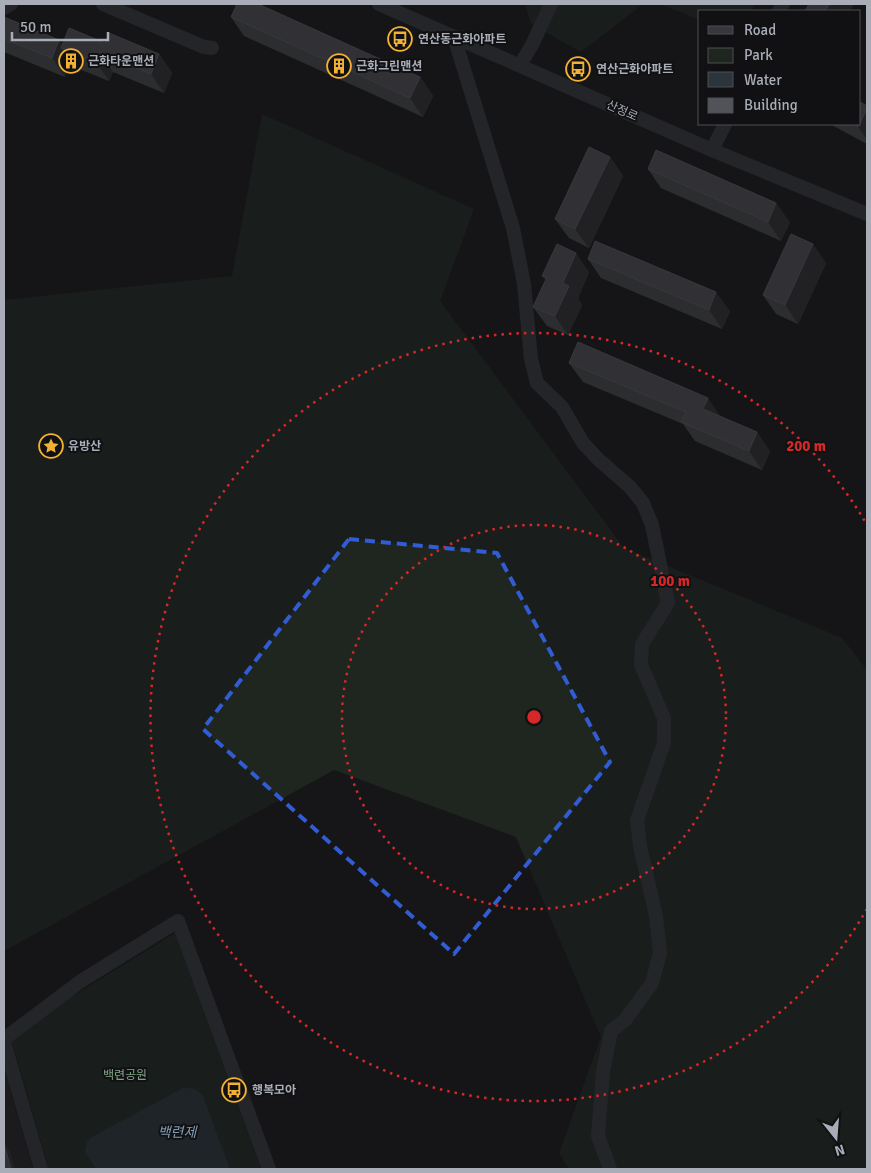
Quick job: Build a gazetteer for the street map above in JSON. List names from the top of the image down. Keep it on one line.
{"streets":{"street":["산정로"]},"water":["백련제"],"parks":["백련공원"],"places":{"bus stop":["연산동근화아파트","연산근화아파트","행복모아"],"building":["근화타운맨션","근화그린맨션"],"place":["유방산"]},"legend":["Road","Park","Water","Building"],"scale_bar":"50 m","north":"bottom","rings":["200 m","100 m"]}
